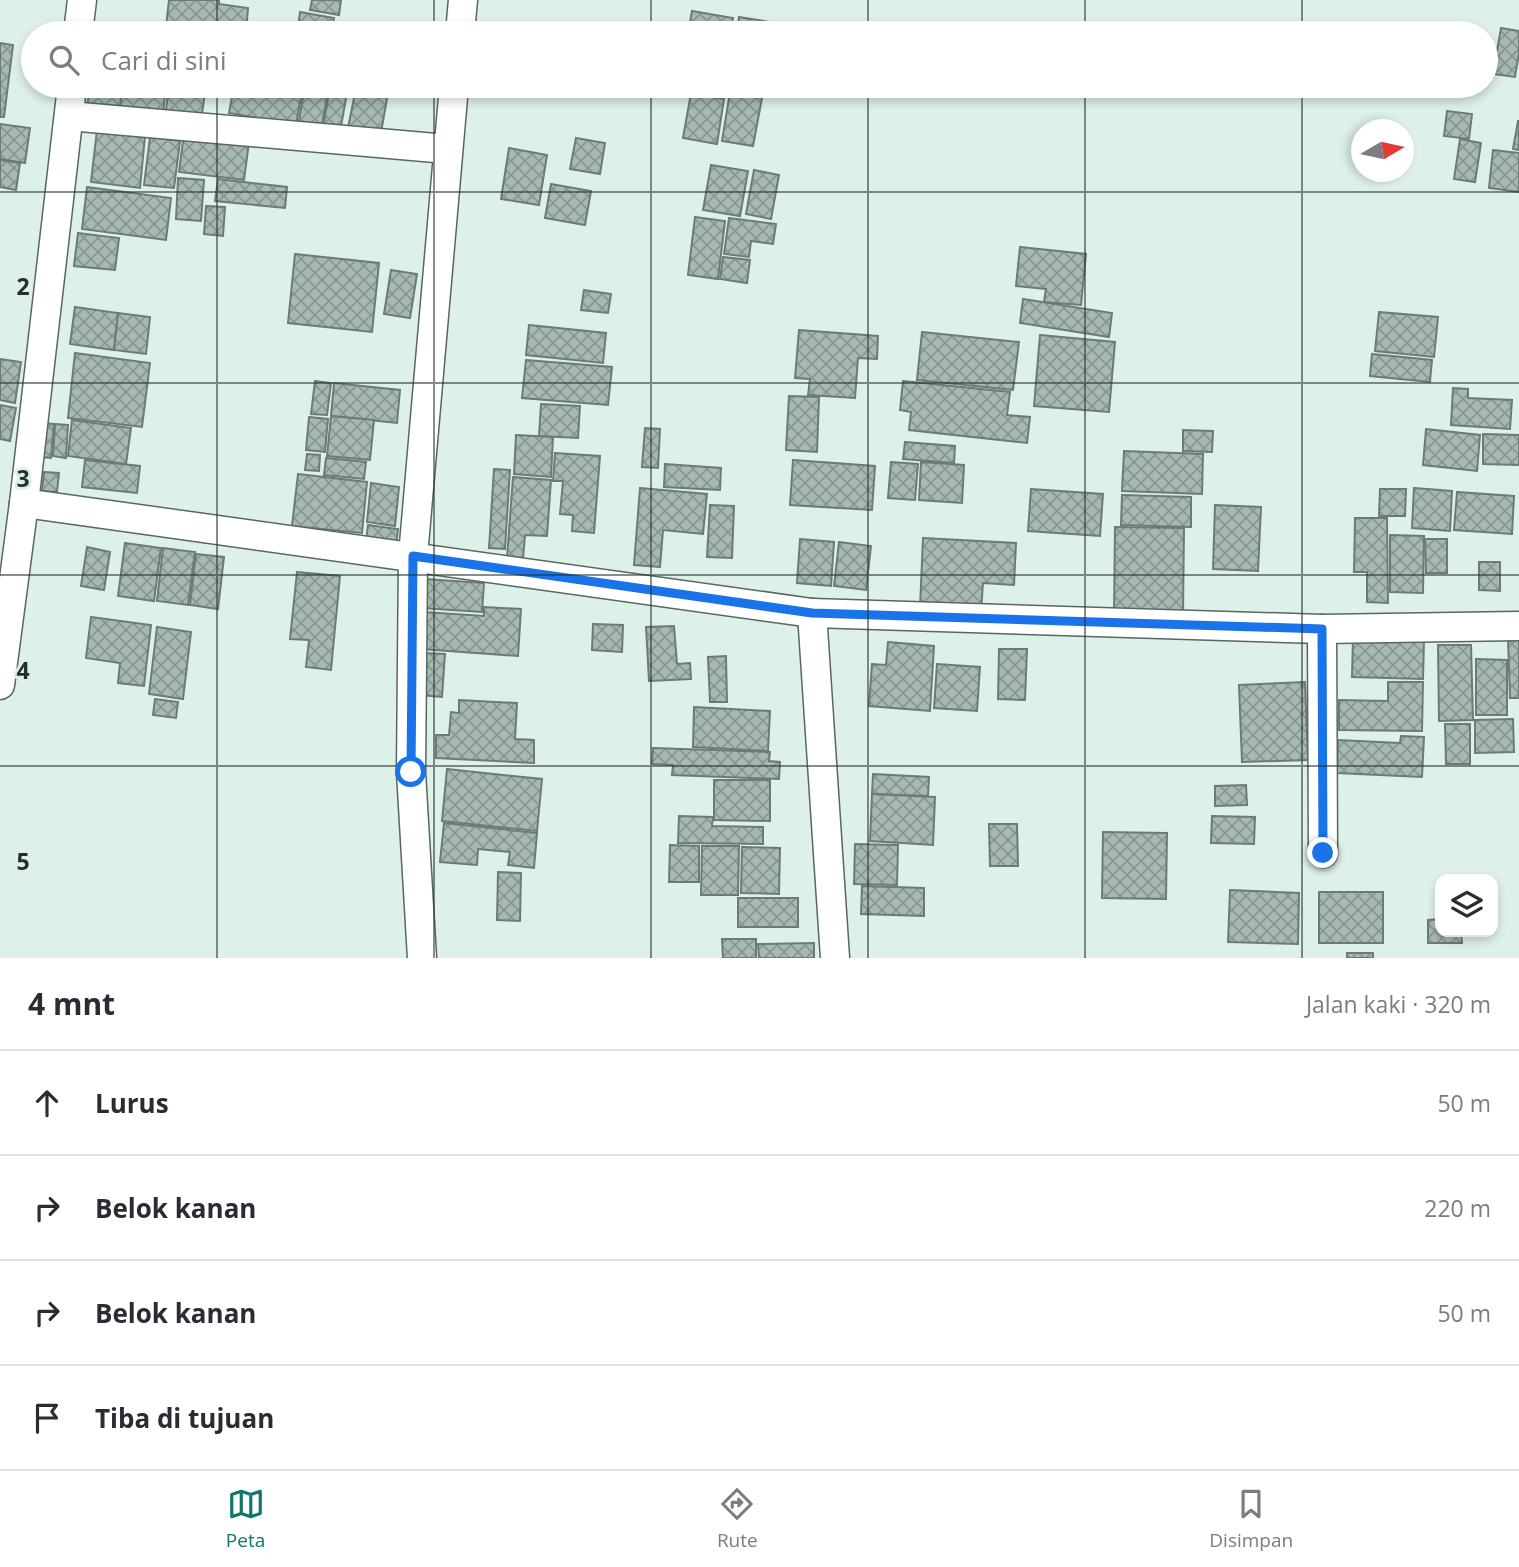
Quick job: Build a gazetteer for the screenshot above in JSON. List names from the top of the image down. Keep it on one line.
{"north":"right","page":{"search":"Cari di sini","heading":["4 mnt","Jalan kaki · 320 m"],"list":[["Lurus","50 m"],["Belok kanan","220 m"],["Belok kanan","50 m"],"Tiba di tujuan"],"nav":["Peta","Rute","Disimpan"]},"grid":{"rows":["2","3","4","5"]}}
